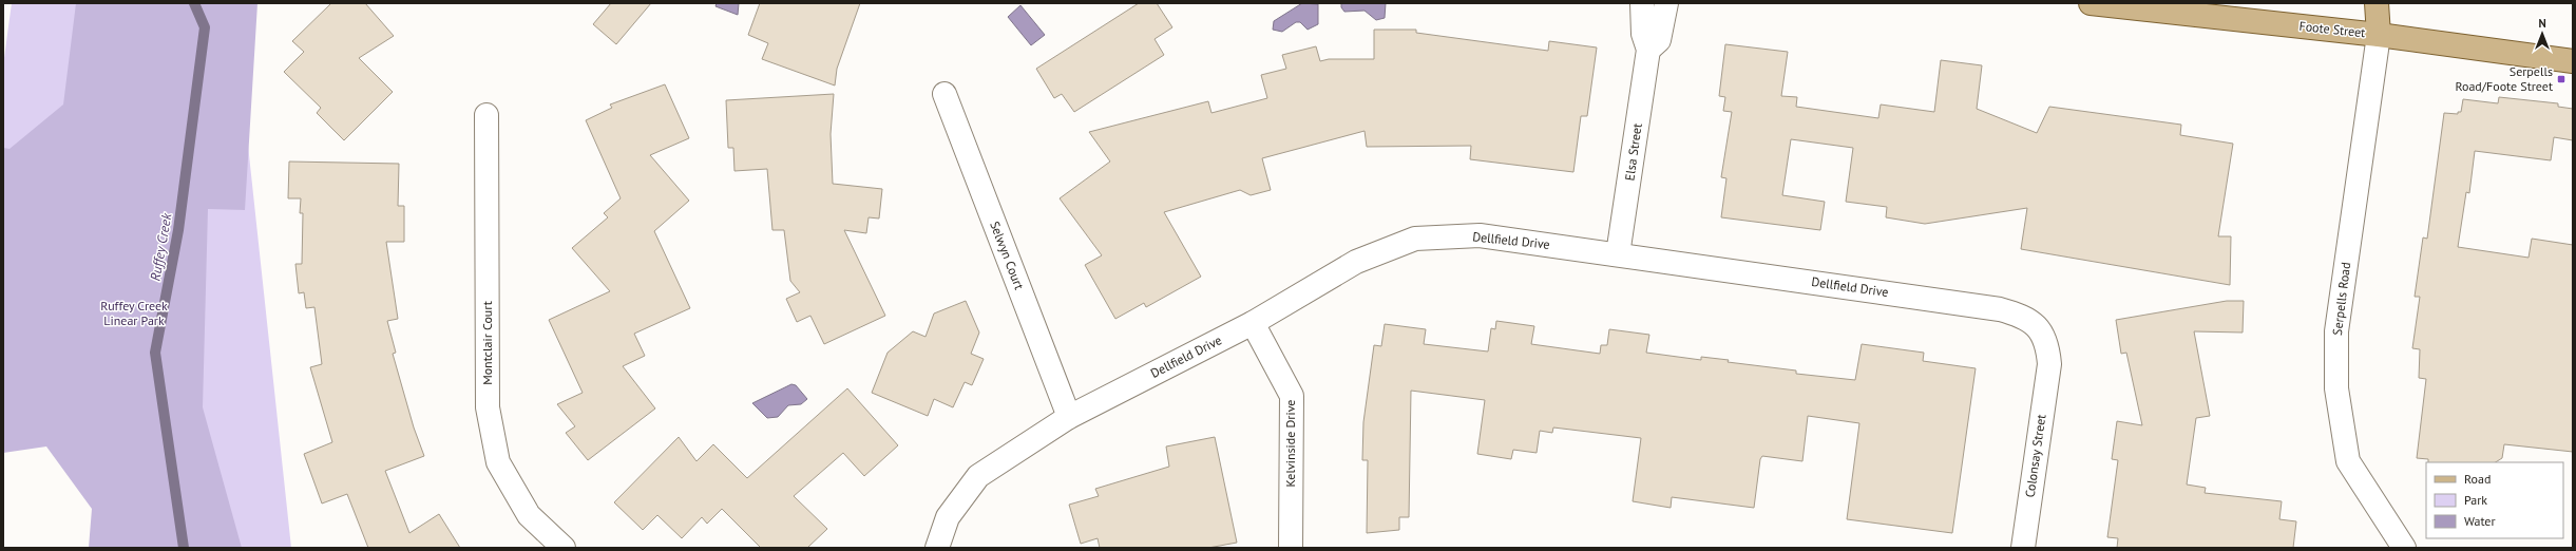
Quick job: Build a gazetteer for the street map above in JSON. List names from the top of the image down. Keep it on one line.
{"streets":{"main road":["Foote Street"],"street":["Elsa Street","Dellfield Drive","Selwyn Court","Serpells Road","Montclair Court","Kelvinside Drive","Colonsay Street"]},"crossings":[["Foote Street","Serpells Road"],["Elsa Street","Dellfield Drive"],["Dellfield Drive","Selwyn Court"],["Dellfield Drive","Kelvinside Drive"],["Dellfield Drive","Colonsay Street"]],"water":["Ruffey Creek"],"parks":["Ruffey Creek Linear Park"],"places":{"transit":["Serpells Road/Foote Street"]},"legend":["Road","Park","Water"],"north":"top"}
